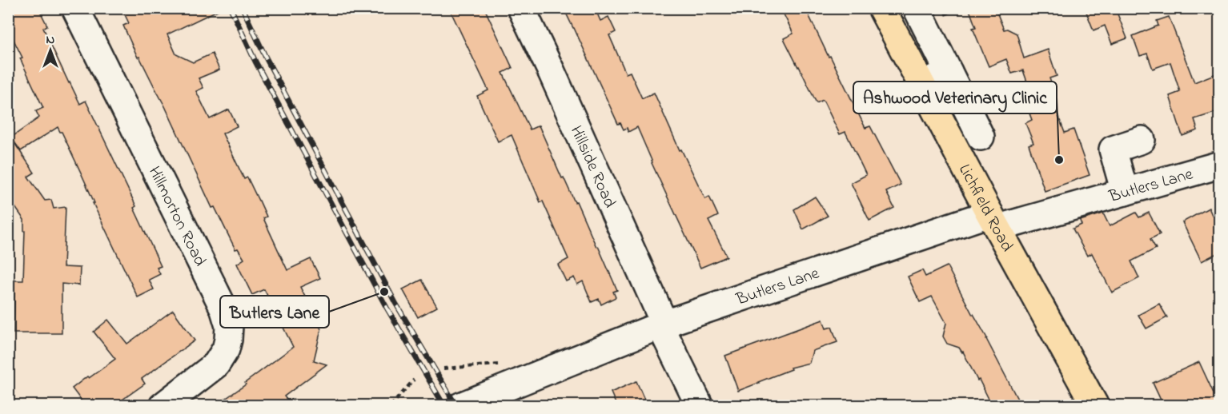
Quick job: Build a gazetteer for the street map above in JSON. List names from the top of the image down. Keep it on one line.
{"streets":{"main road":["Lichfield Road"],"street":["Hillside Road","Butlers Lane","Hillmorton Road"]},"crossings":[["Hillside Road","Butlers Lane"],["Butlers Lane","Lichfield Road"]],"places":["Ashwood Veterinary Clinic","Butlers Lane"],"north":"top"}
